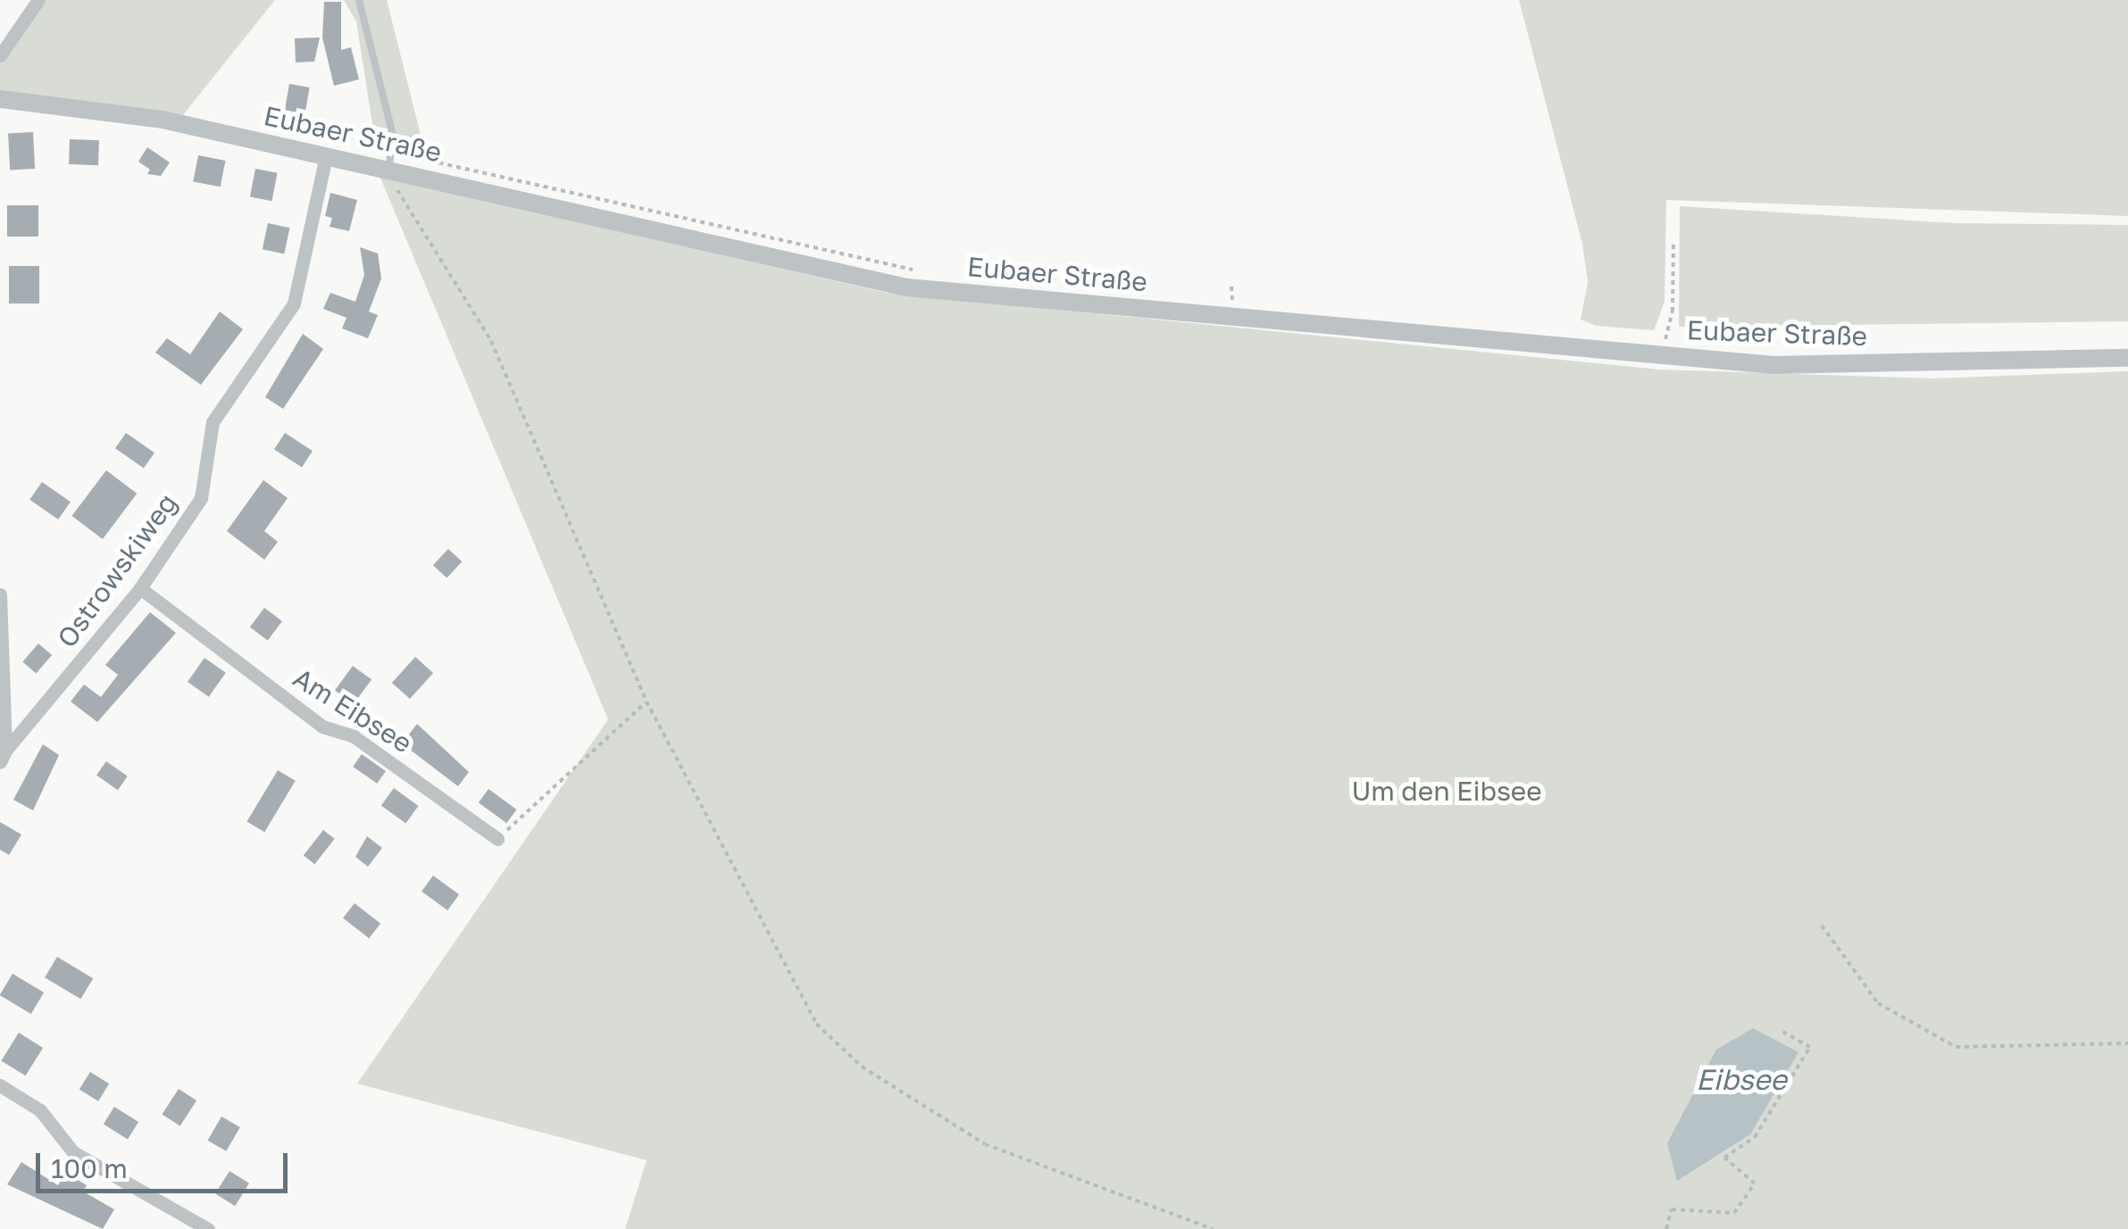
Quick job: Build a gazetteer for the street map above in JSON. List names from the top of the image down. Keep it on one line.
{"streets":{"street":["Eubaer Straße","Ostrowskiweg","Am Eibsee"]},"crossings":[["Eubaer Straße","Ostrowskiweg"],["Ostrowskiweg","Am Eibsee"]],"water":["Eibsee"],"parks":["Um den Eibsee"],"scale_bar":"100 m"}
